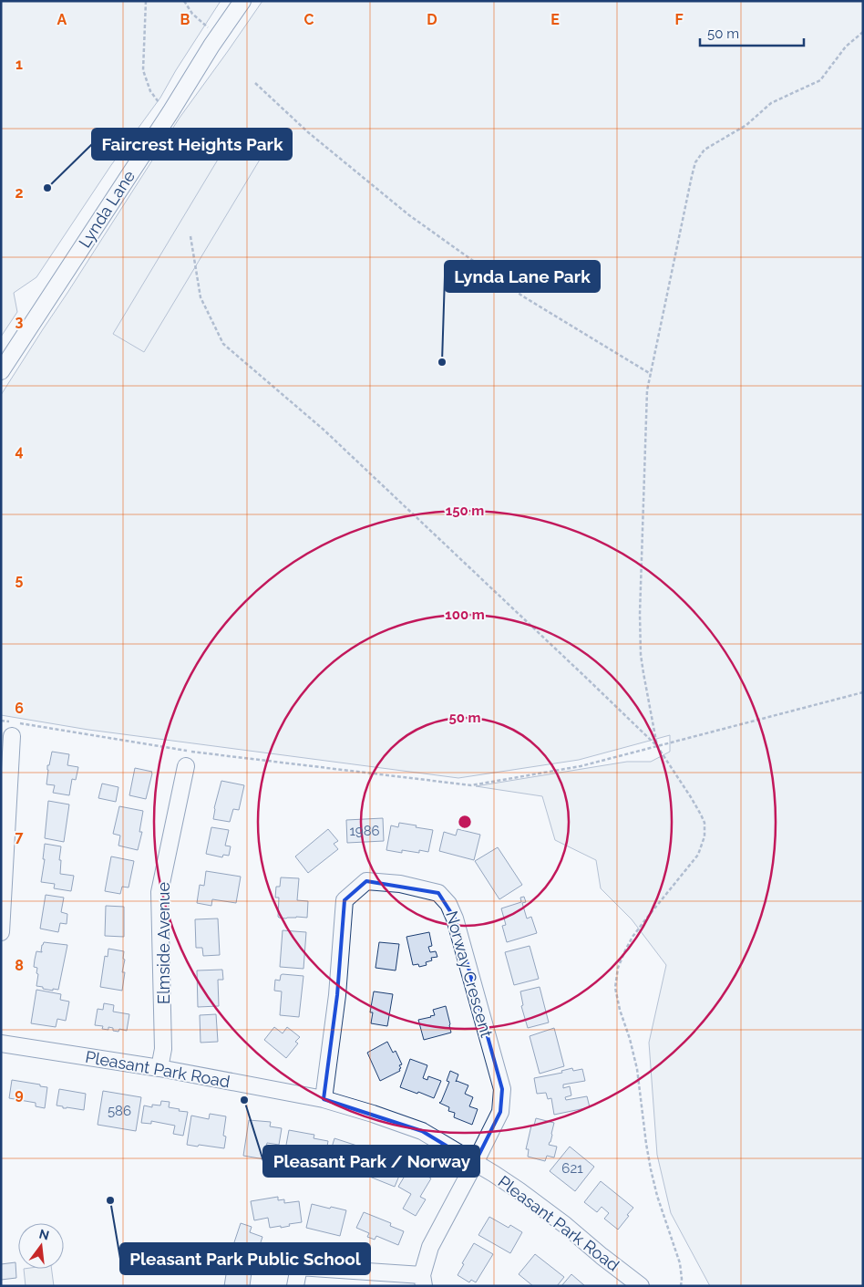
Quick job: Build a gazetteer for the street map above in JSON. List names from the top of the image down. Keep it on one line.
{"streets":{"street":["Lynda Lane","Elmside Avenue","Norway Crescent","Pleasant Park Road"]},"crossings":[["Elmside Avenue","Pleasant Park Road"],["Norway Crescent","Pleasant Park Road"]],"places":["Faircrest Heights Park","Lynda Lane Park","Pleasant Park / Norway","Pleasant Park Public School"],"house_numbers":["1986","586","621"],"scale_bar":"50 m","north":"top","grid":{"columns":["A","B","C","D","E","F"],"rows":["1","2","3","4","5","6","7","8","9"]},"rings":["150 m","100 m","50 m"]}
